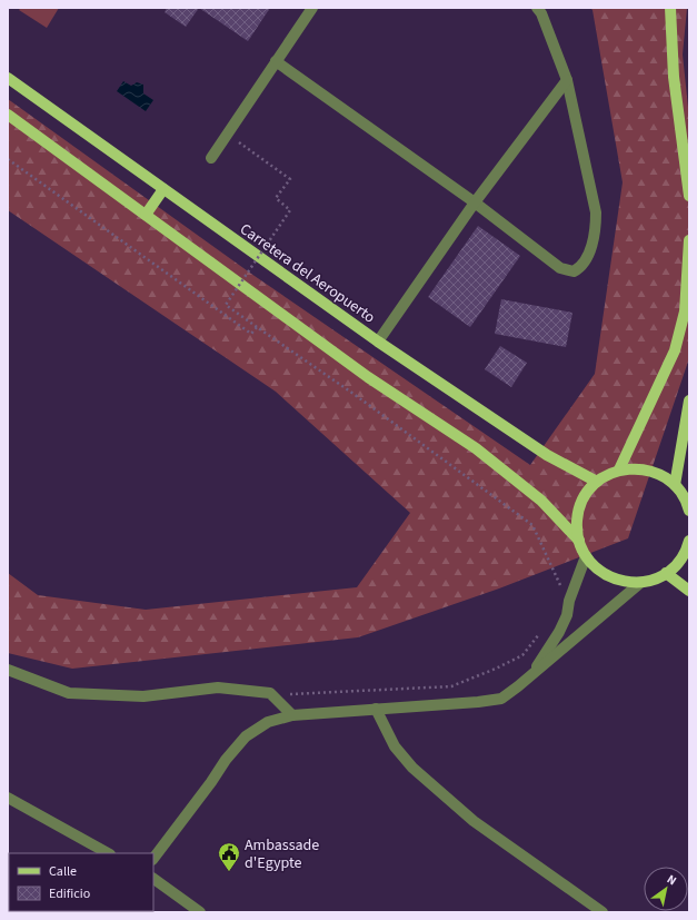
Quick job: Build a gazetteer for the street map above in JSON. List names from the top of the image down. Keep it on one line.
{"streets":{"main road":["Carretera del Aeropuerto"]},"places":{"public building":["Ambassade d'Egypte"]},"legend":["Calle","Edificio"],"north":"top right"}
